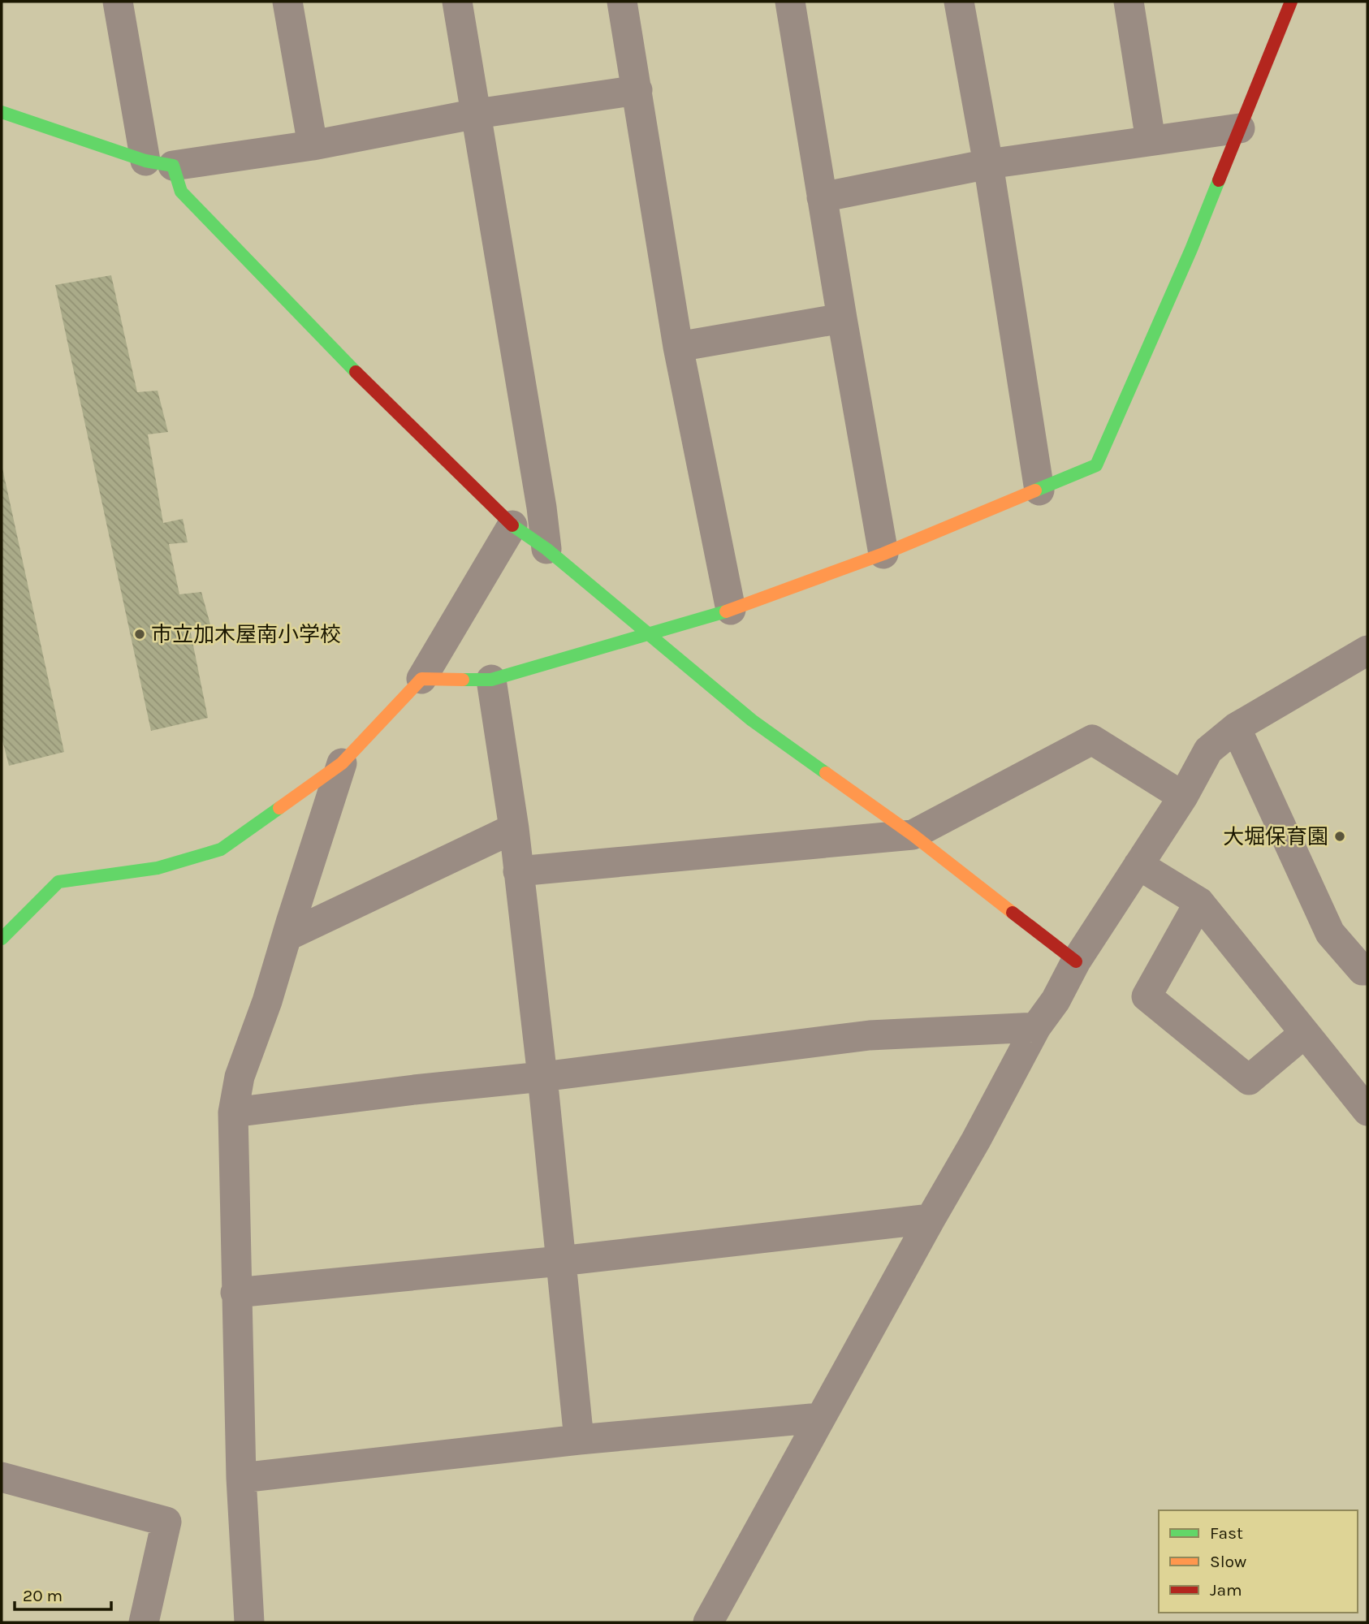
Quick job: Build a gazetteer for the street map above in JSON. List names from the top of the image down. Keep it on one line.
{"places":["市立加木屋南小学校","大堀保育園"],"legend":["Fast","Slow","Jam"],"scale_bar":"20 m"}
